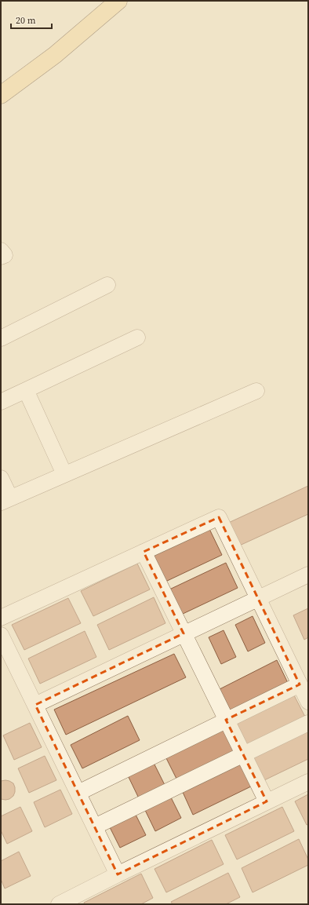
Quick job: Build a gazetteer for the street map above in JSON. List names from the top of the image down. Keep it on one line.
{"scale_bar":"20 m"}
